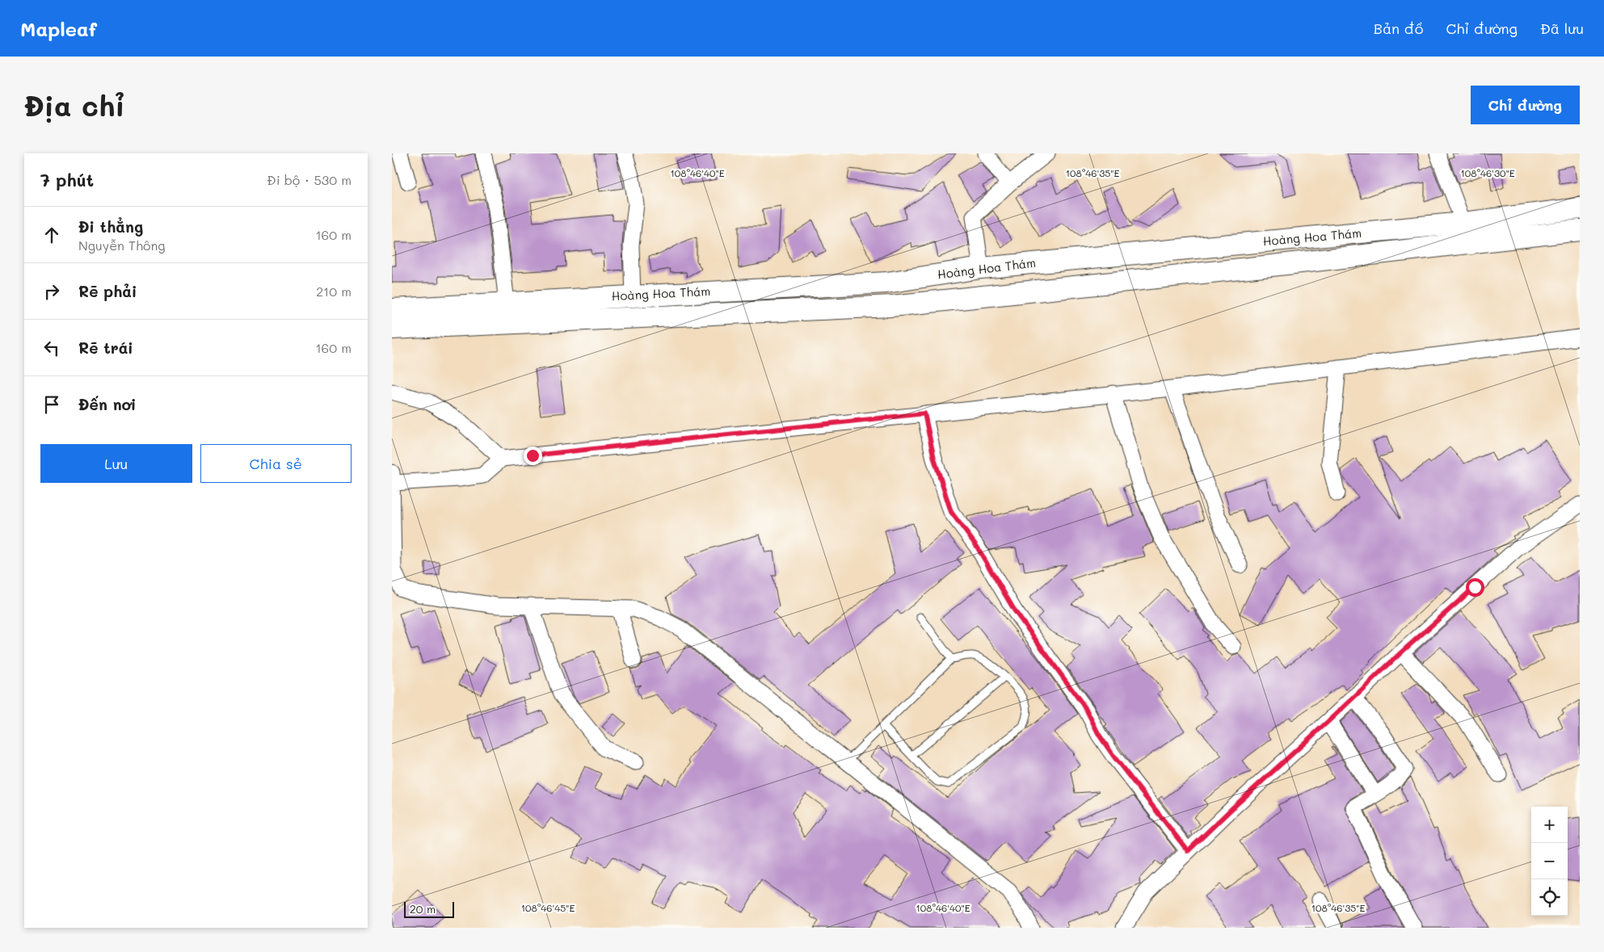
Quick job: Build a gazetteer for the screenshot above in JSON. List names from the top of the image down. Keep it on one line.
{"streets":{"main road":["Hoàng Hoa Thám"]},"scale_bar":"20 m","page":{"header":"Mapleaf","nav":["Bản đồ","Chỉ đường","Đã lưu"],"buttons":["Chỉ đường",["Lưu","Chia sẻ"]],"title":"Địa chỉ","heading":["7 phút","Đi bộ · 530 m"],"list":[["Đi thẳng","Nguyễn Thông","160 m"],["Rẽ phải","210 m"],["Rẽ trái","160 m"],"Đến nơi"],"map_buttons":["+","−"],"scale":"20 m"},"coordinates":["108°46'40\"E","108°46'35\"E","108°46'30\"E","108°46'45\"E"]}
